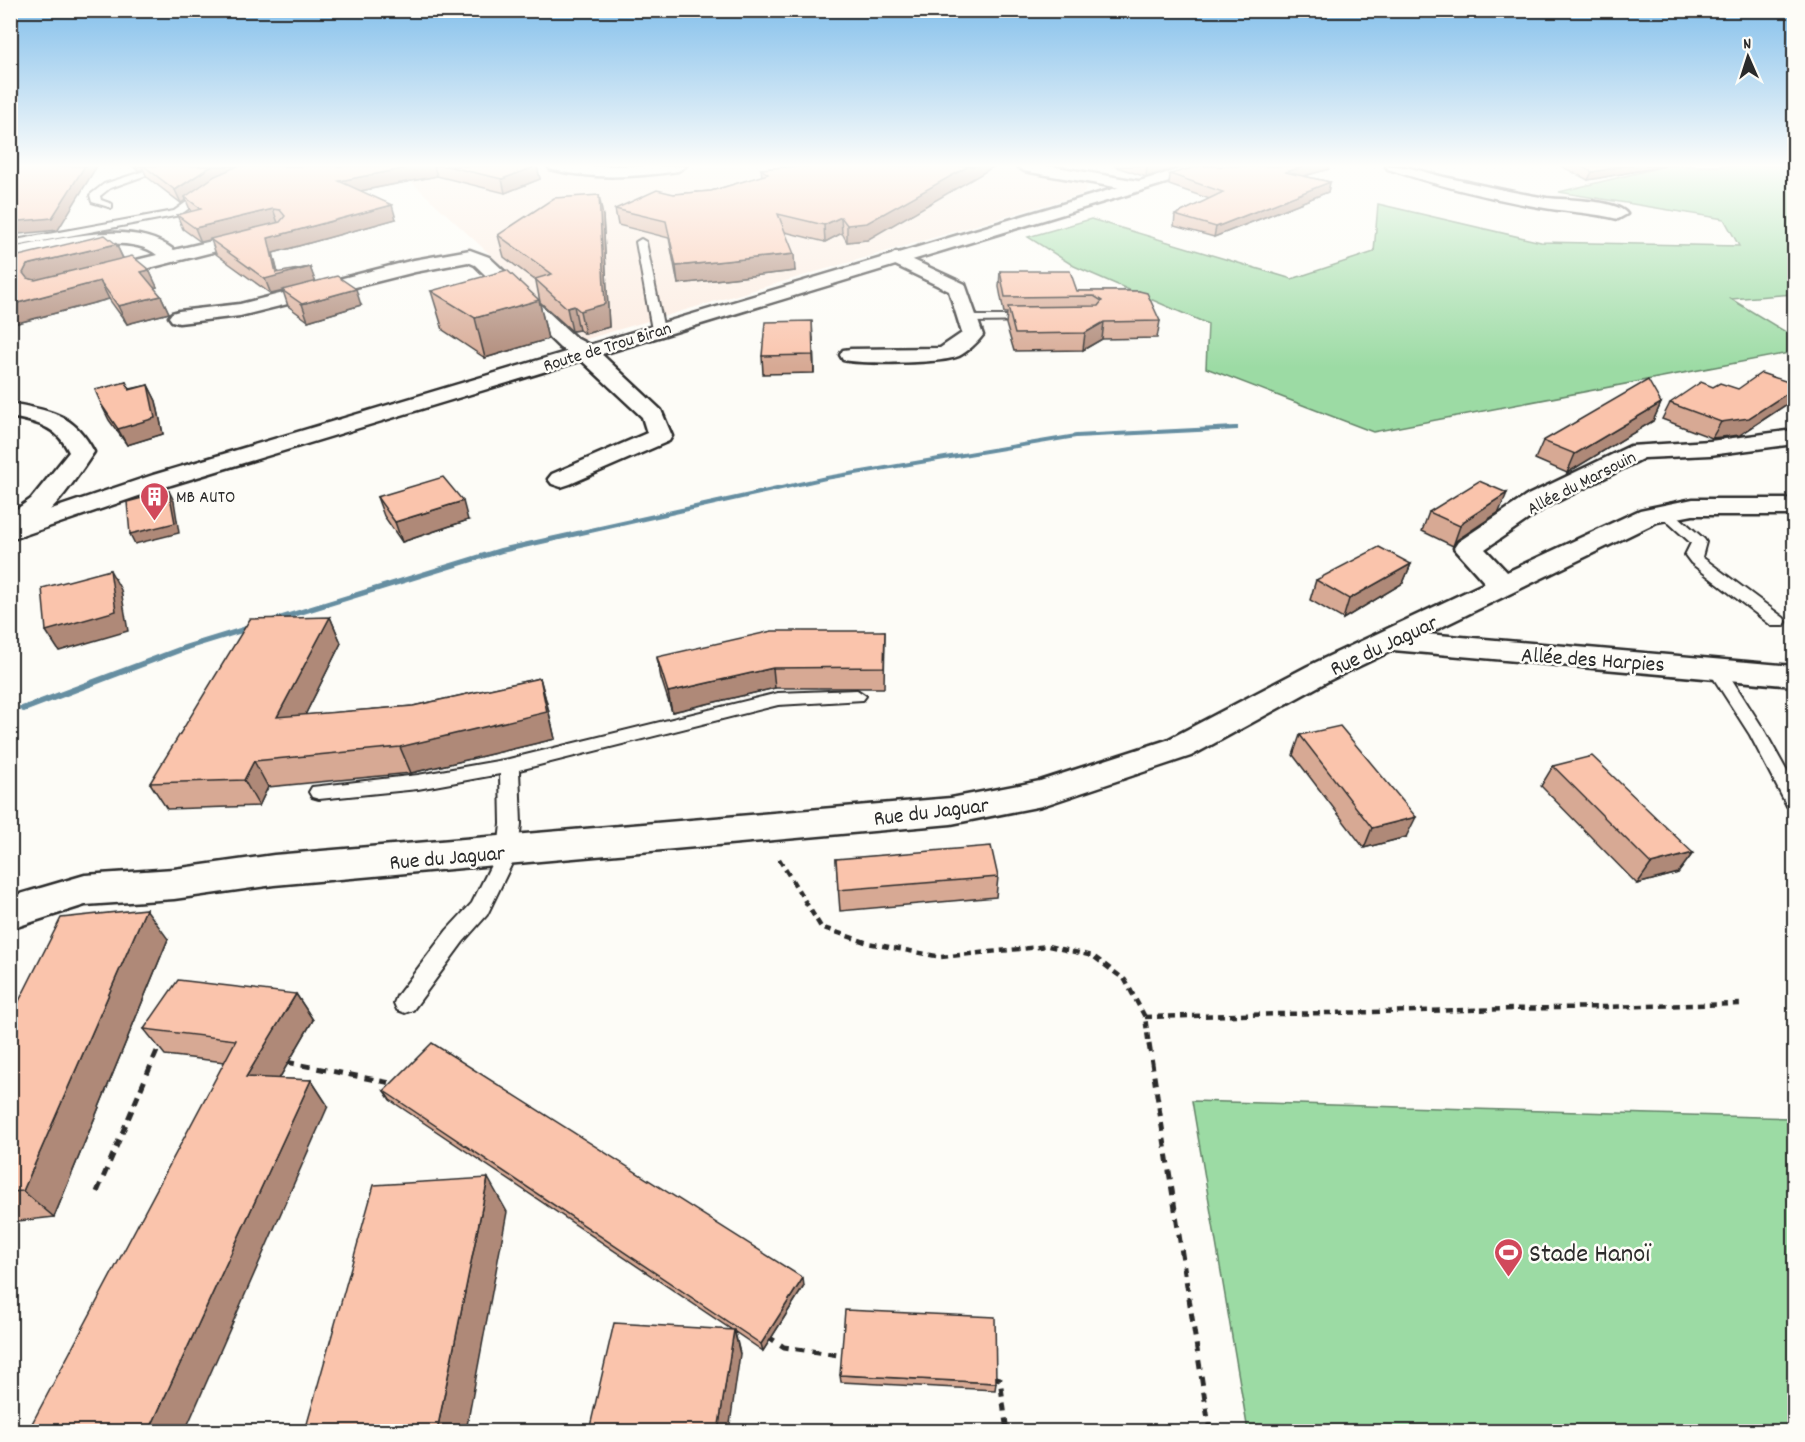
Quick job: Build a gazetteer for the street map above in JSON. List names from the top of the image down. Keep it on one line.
{"streets":{"street":["Route de Trou Biran","Allée du Marsouin","Rue du Jaguar","Allée des Harpies"]},"crossings":[["Allée du Marsouin","Rue du Jaguar"],["Rue du Jaguar","Allée des Harpies"]],"places":{"building":["MB AUTO"],"sports":["Stade Hanoï"]},"north":"top"}
